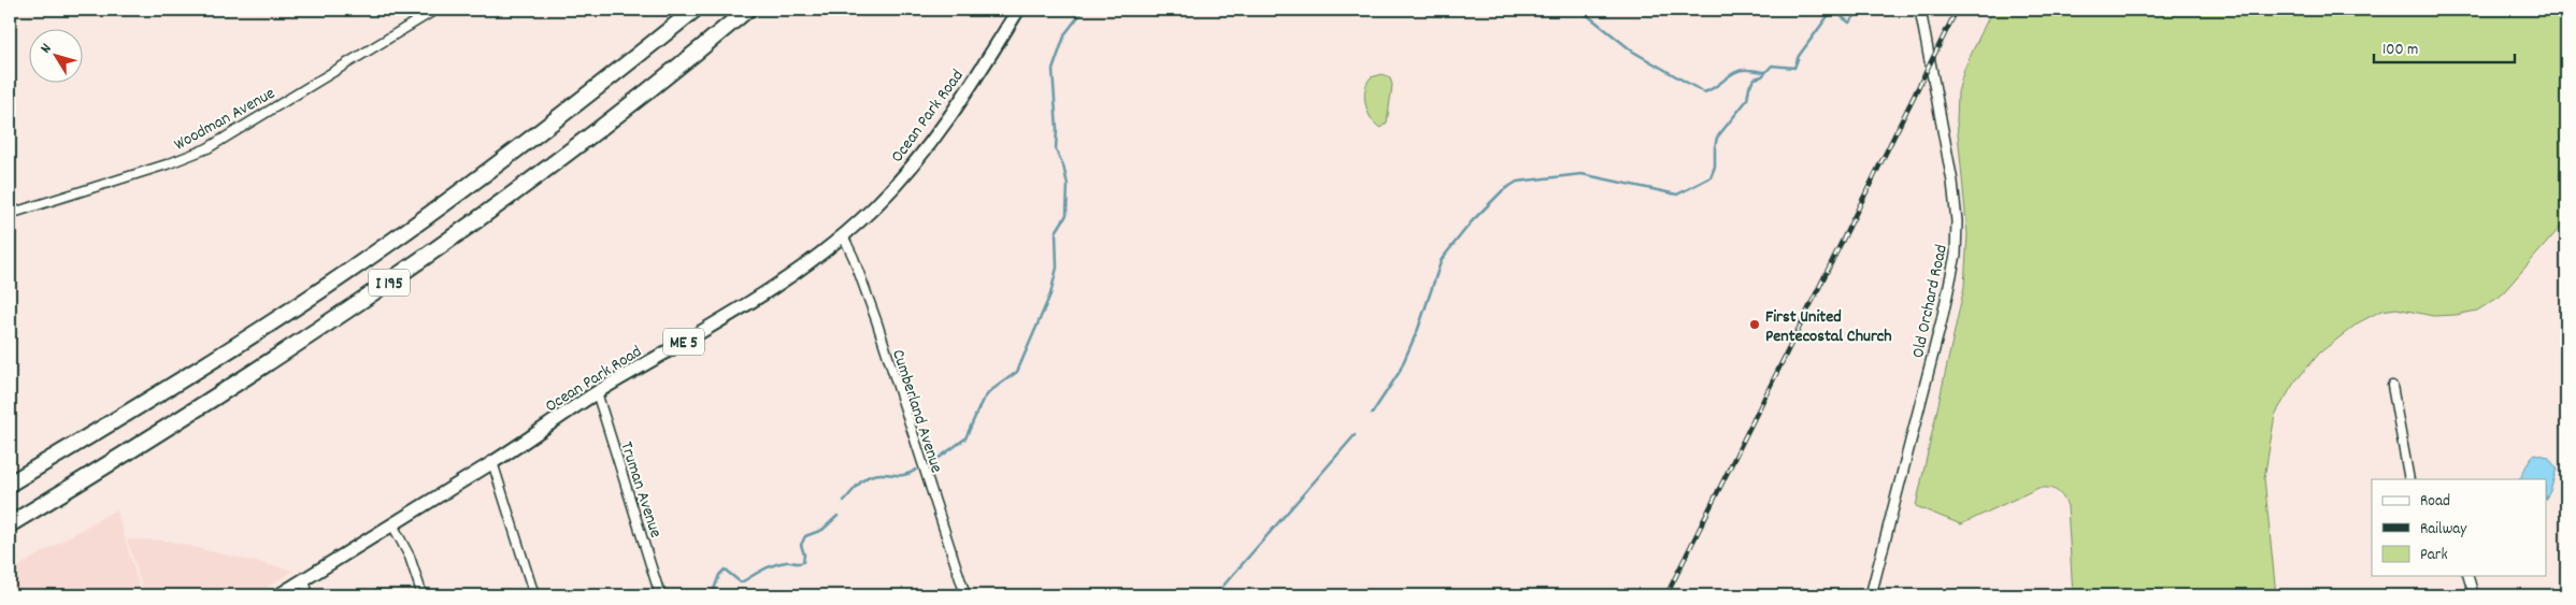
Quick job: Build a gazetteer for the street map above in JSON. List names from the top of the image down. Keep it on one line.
{"streets":{"highway":["I 195"],"main road":["Ocean Park Road","ME 5"],"street":["Woodman Avenue","Old Orchard Road","Cumberland Avenue","Truman Avenue"]},"crossings":[["Ocean Park Road","Cumberland Avenue"],["Ocean Park Road","Truman Avenue"]],"places":["First United Pentecostal Church"],"legend":["Road","Railway","Park"],"scale_bar":"100 m","north":"top left"}
